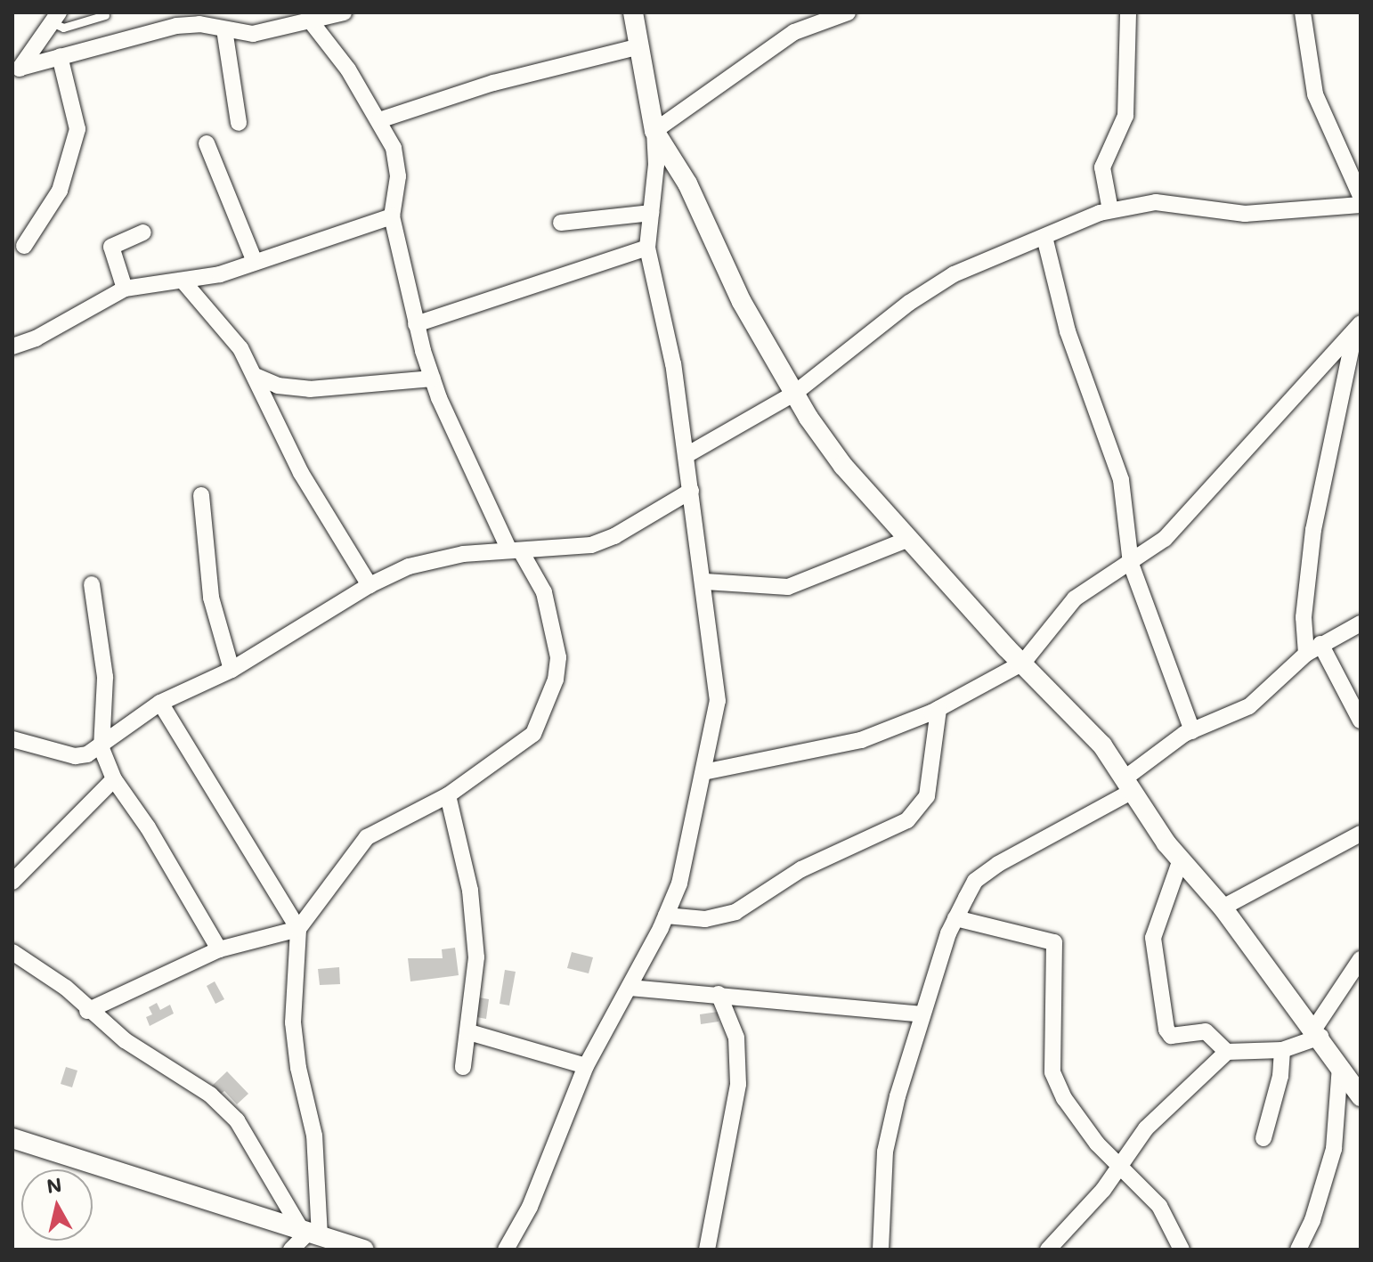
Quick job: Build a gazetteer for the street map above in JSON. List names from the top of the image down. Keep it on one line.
{"north":"top"}
